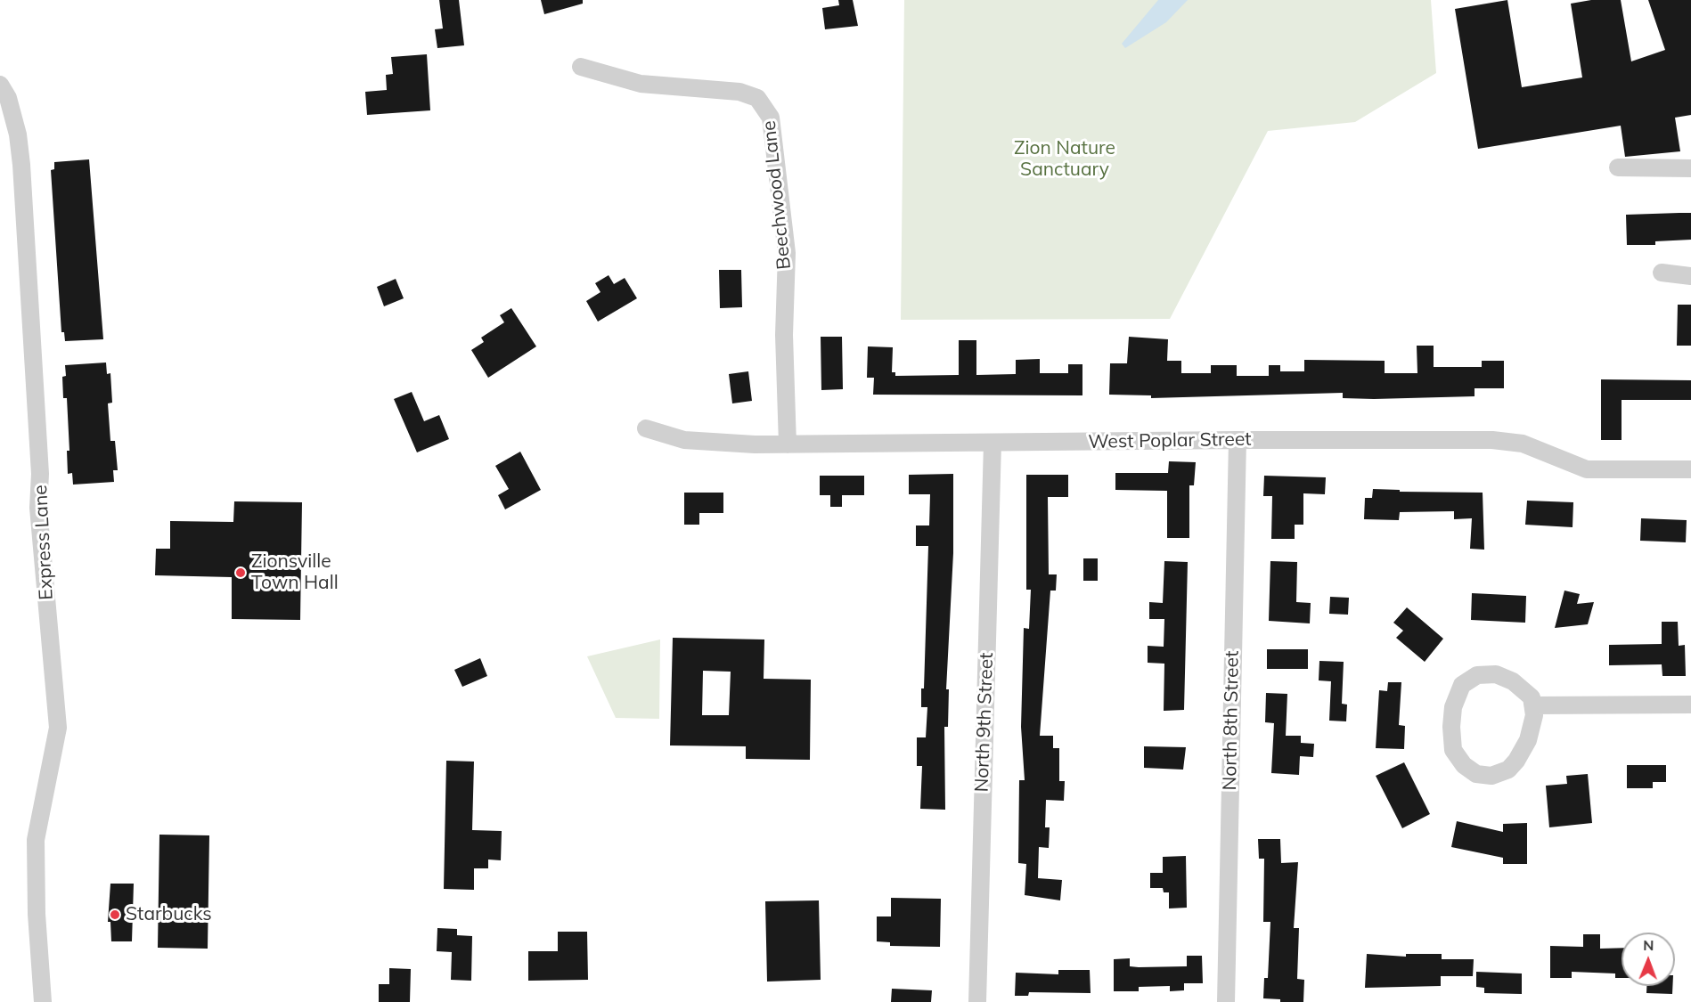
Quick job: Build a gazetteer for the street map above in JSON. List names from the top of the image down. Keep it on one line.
{"streets":{"street":["Beechwood Lane","West Poplar Street","Express Lane","North 8th Street","North 9th Street"]},"crossings":[["Beechwood Lane","West Poplar Street"],["West Poplar Street","North 8th Street"],["West Poplar Street","North 9th Street"]],"parks":["Zion Nature Sanctuary"],"places":["Zionsville Town Hall","Starbucks"],"north":"top"}
